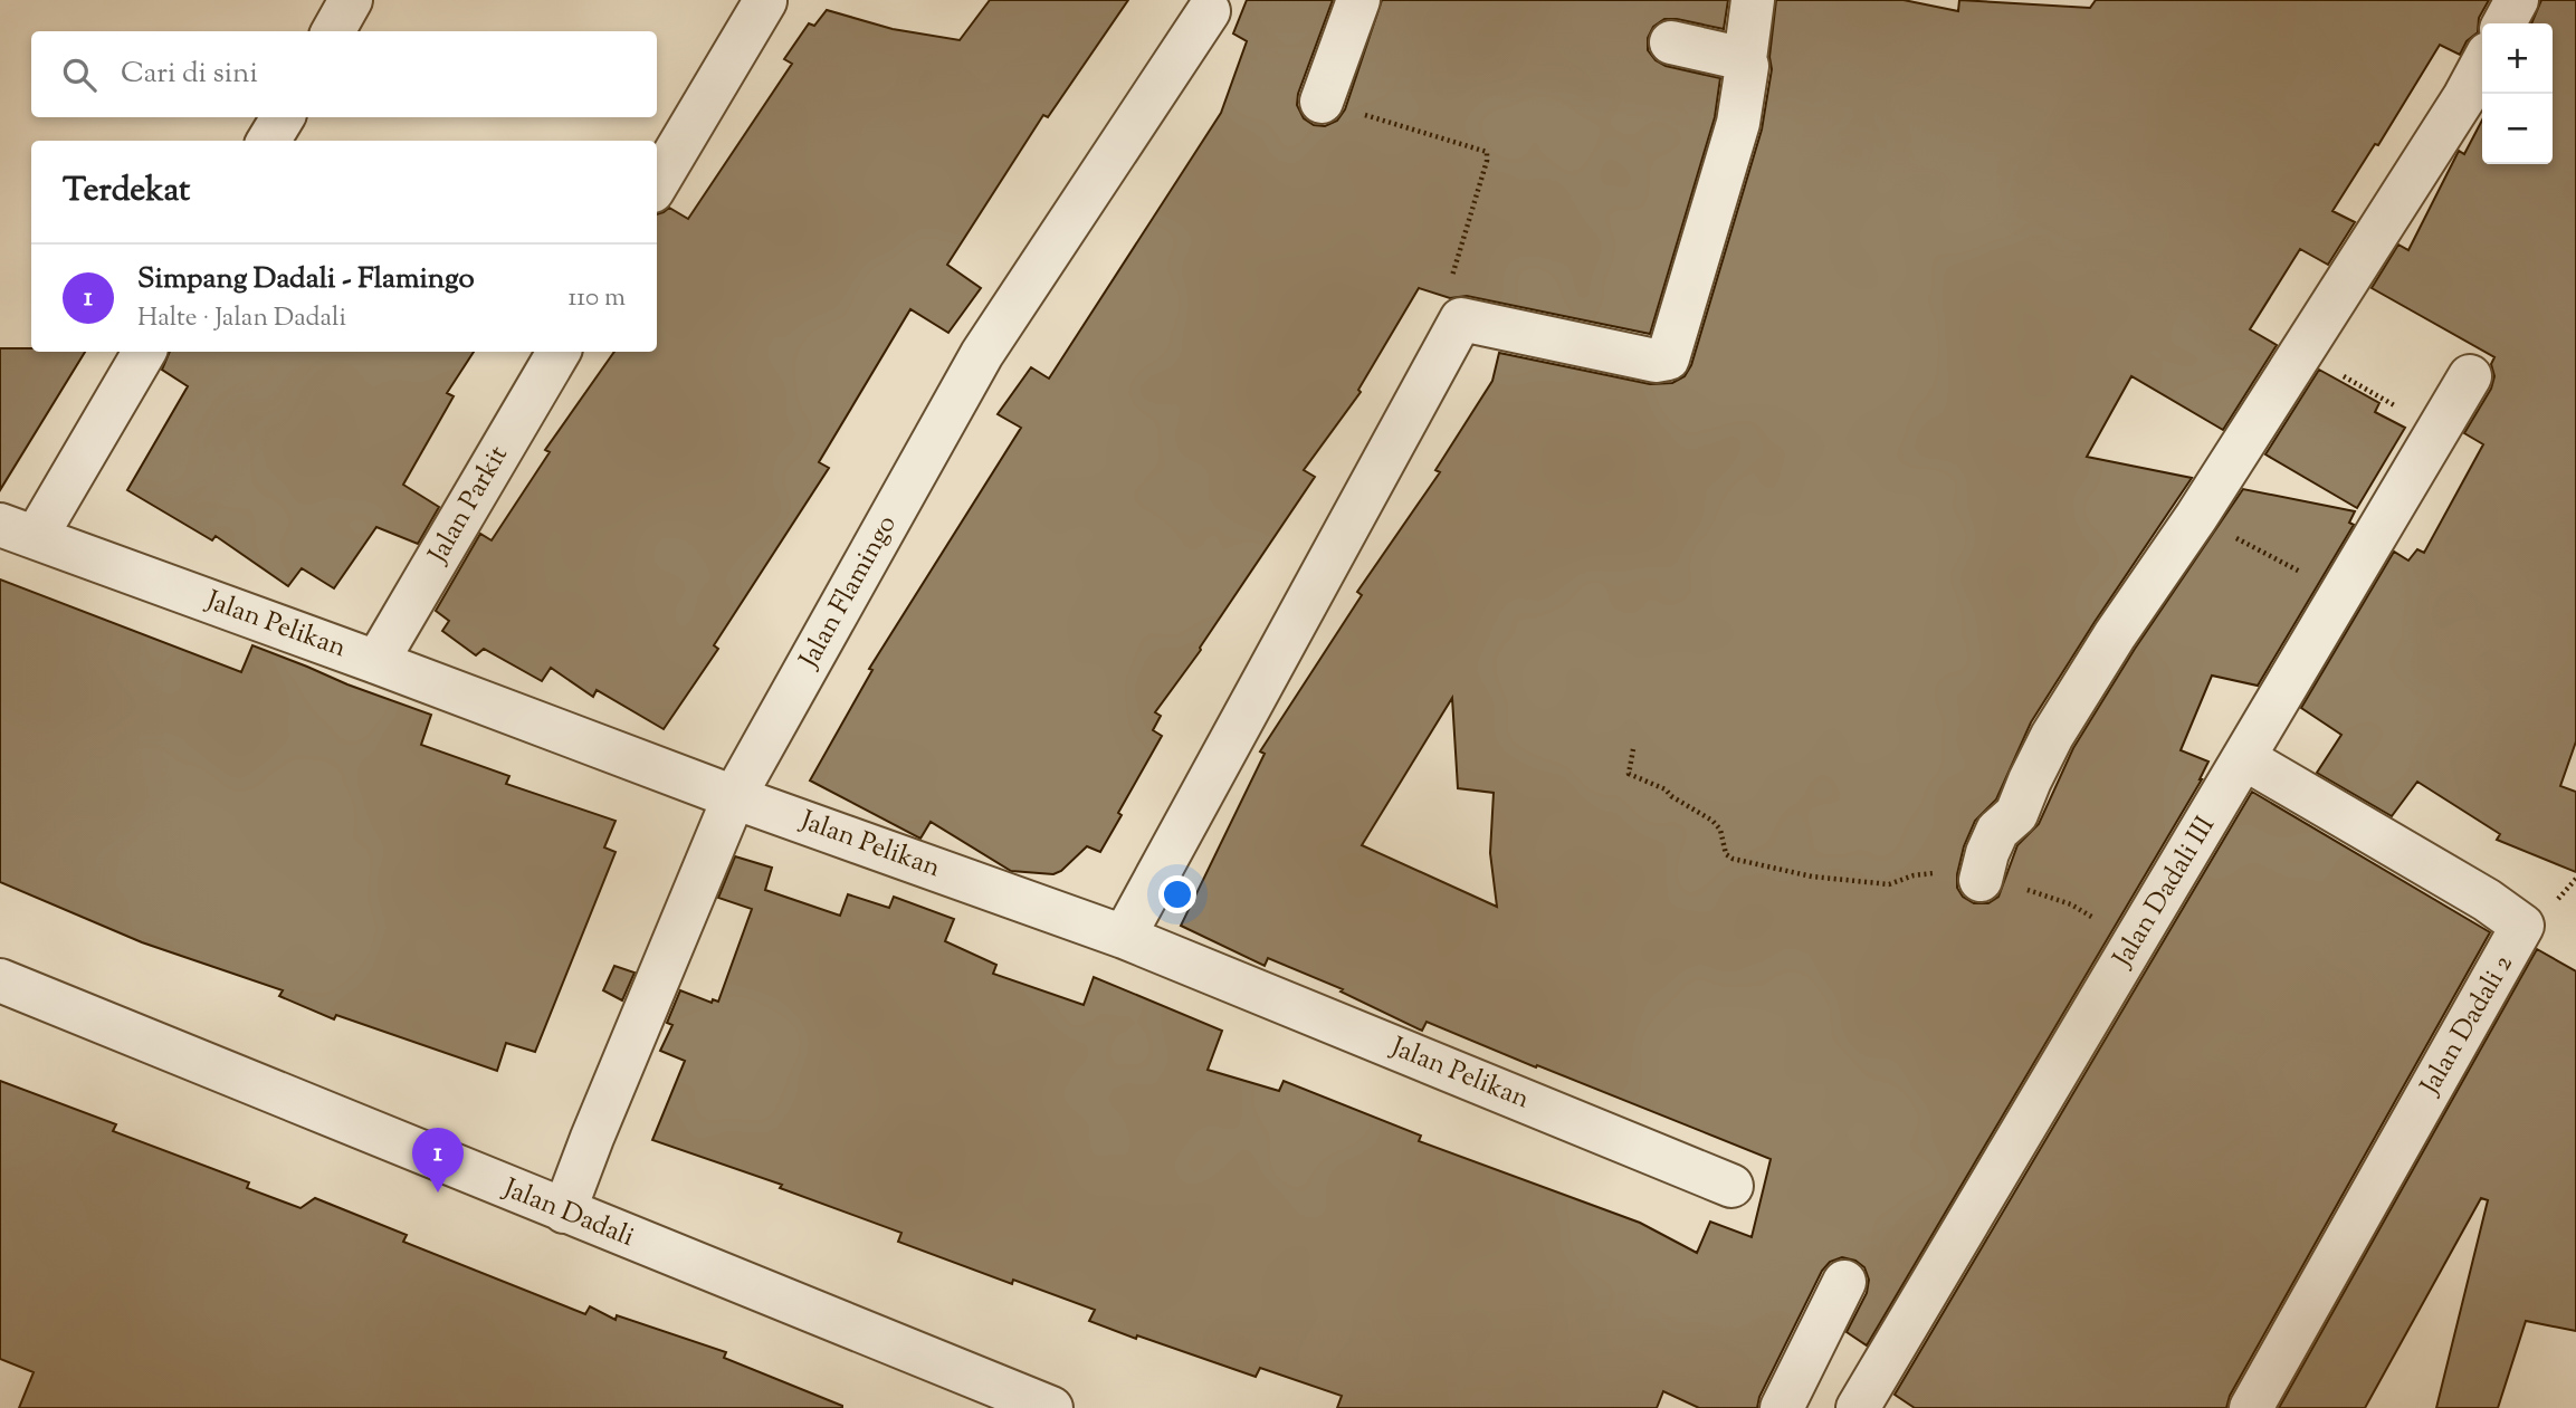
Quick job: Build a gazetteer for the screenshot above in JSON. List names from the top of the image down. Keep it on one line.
{"streets":{"street":["Jalan Parkit","Jalan Flamingo","Jalan Pelikan","Jalan Dadali III","Jalan Dadali 2","Jalan Dadali"]},"crossings":[["Jalan Parkit","Jalan Pelikan"],["Jalan Flamingo","Jalan Pelikan"],["Jalan Flamingo","Jalan Dadali"],["Jalan Dadali III","Jalan Dadali 2"]],"page":{"map_buttons":["+","−"],"search":"Cari di sini","heading":"Terdekat","list":[{"mark":"1","name":"Simpang Dadali - Flamingo","note":"Halte · Jalan Dadali","value":"110 m"}],"pins":"1"}}
